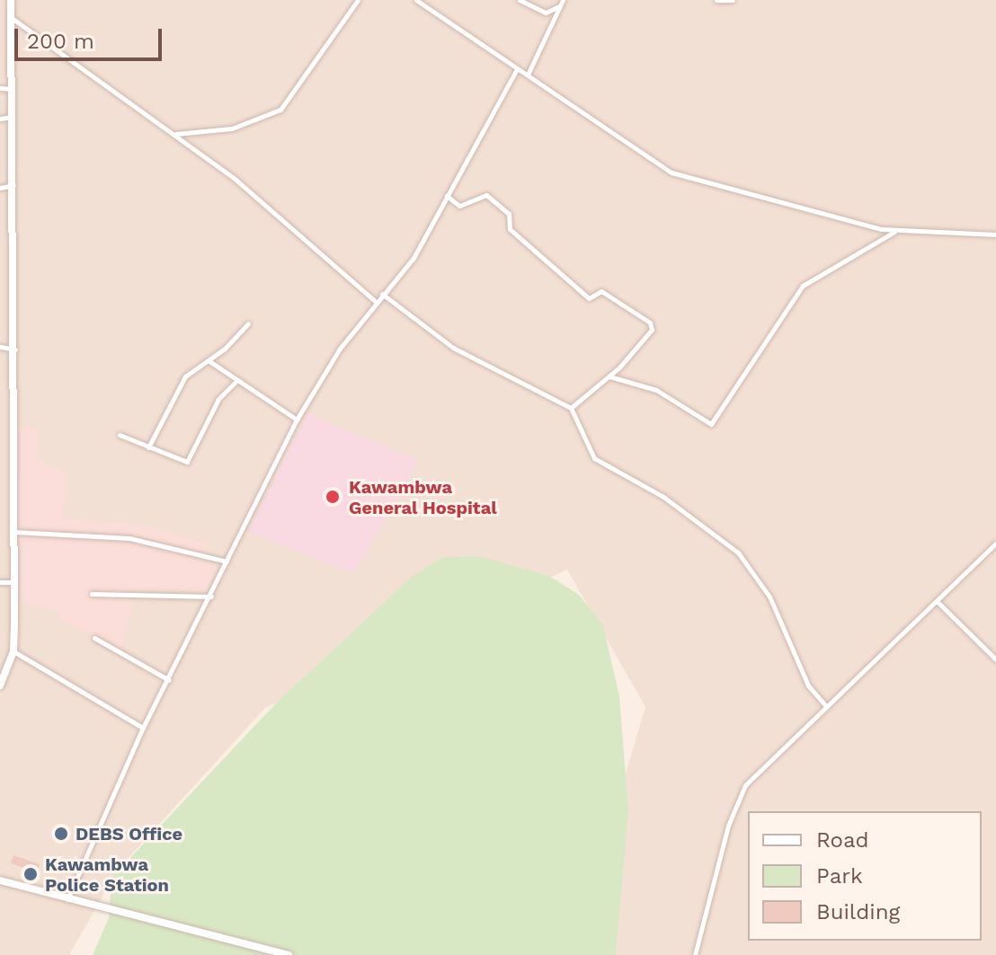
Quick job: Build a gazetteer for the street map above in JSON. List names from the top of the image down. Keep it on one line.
{"places":["Kawambwa General Hospital","DEBS Office","Kawambwa Police Station"],"legend":["Road","Park","Building"],"scale_bar":"200 m"}
